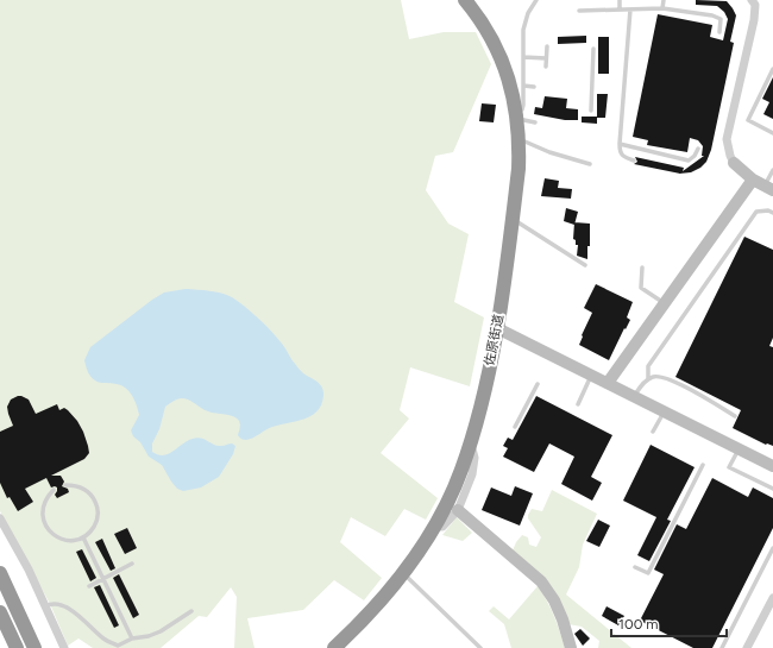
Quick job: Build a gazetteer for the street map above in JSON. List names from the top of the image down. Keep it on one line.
{"streets":{"highway":["佐原街道"]},"scale_bar":"100 m"}
